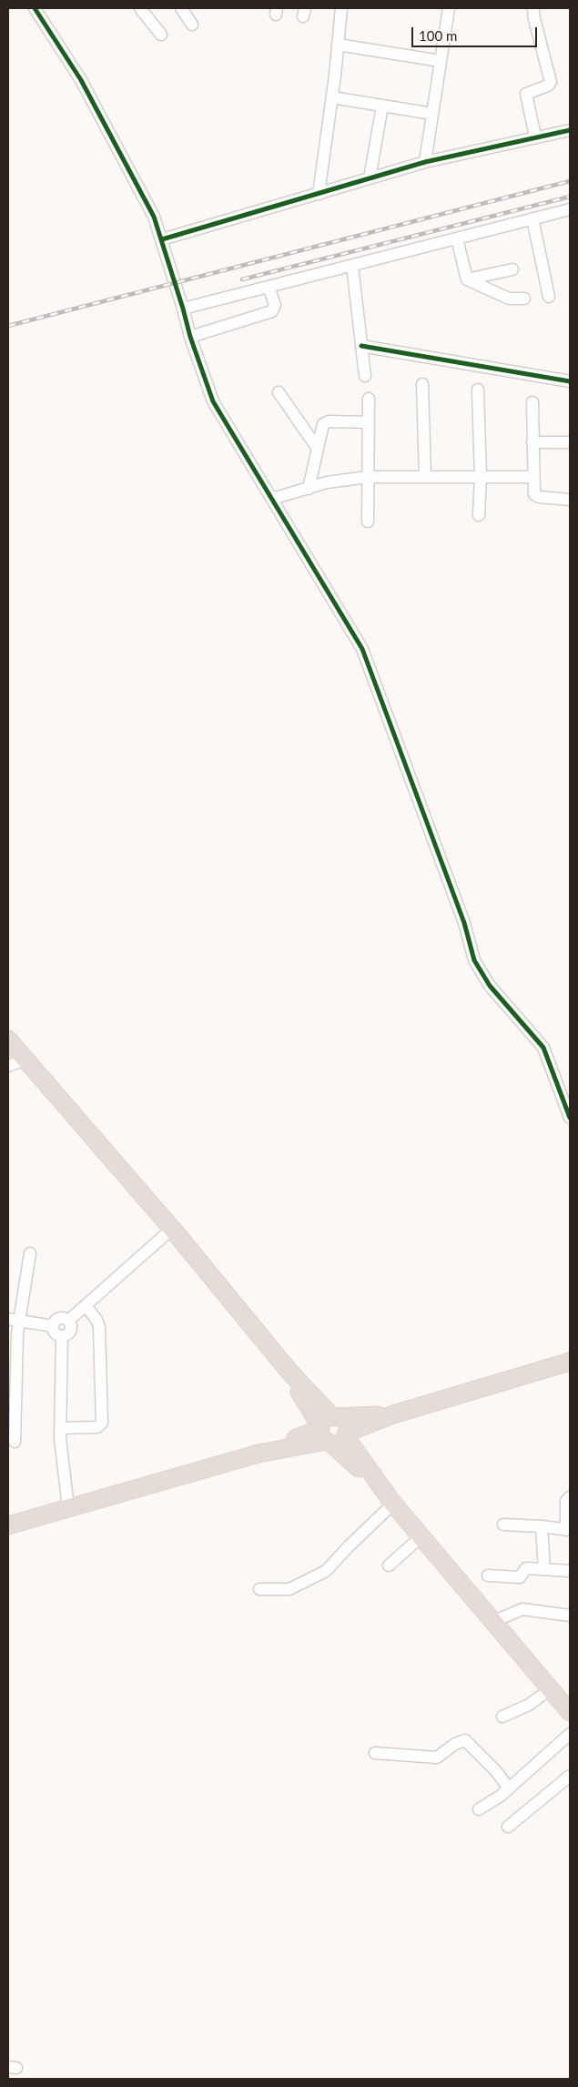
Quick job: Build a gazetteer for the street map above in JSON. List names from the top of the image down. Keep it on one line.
{"scale_bar":"100 m"}
